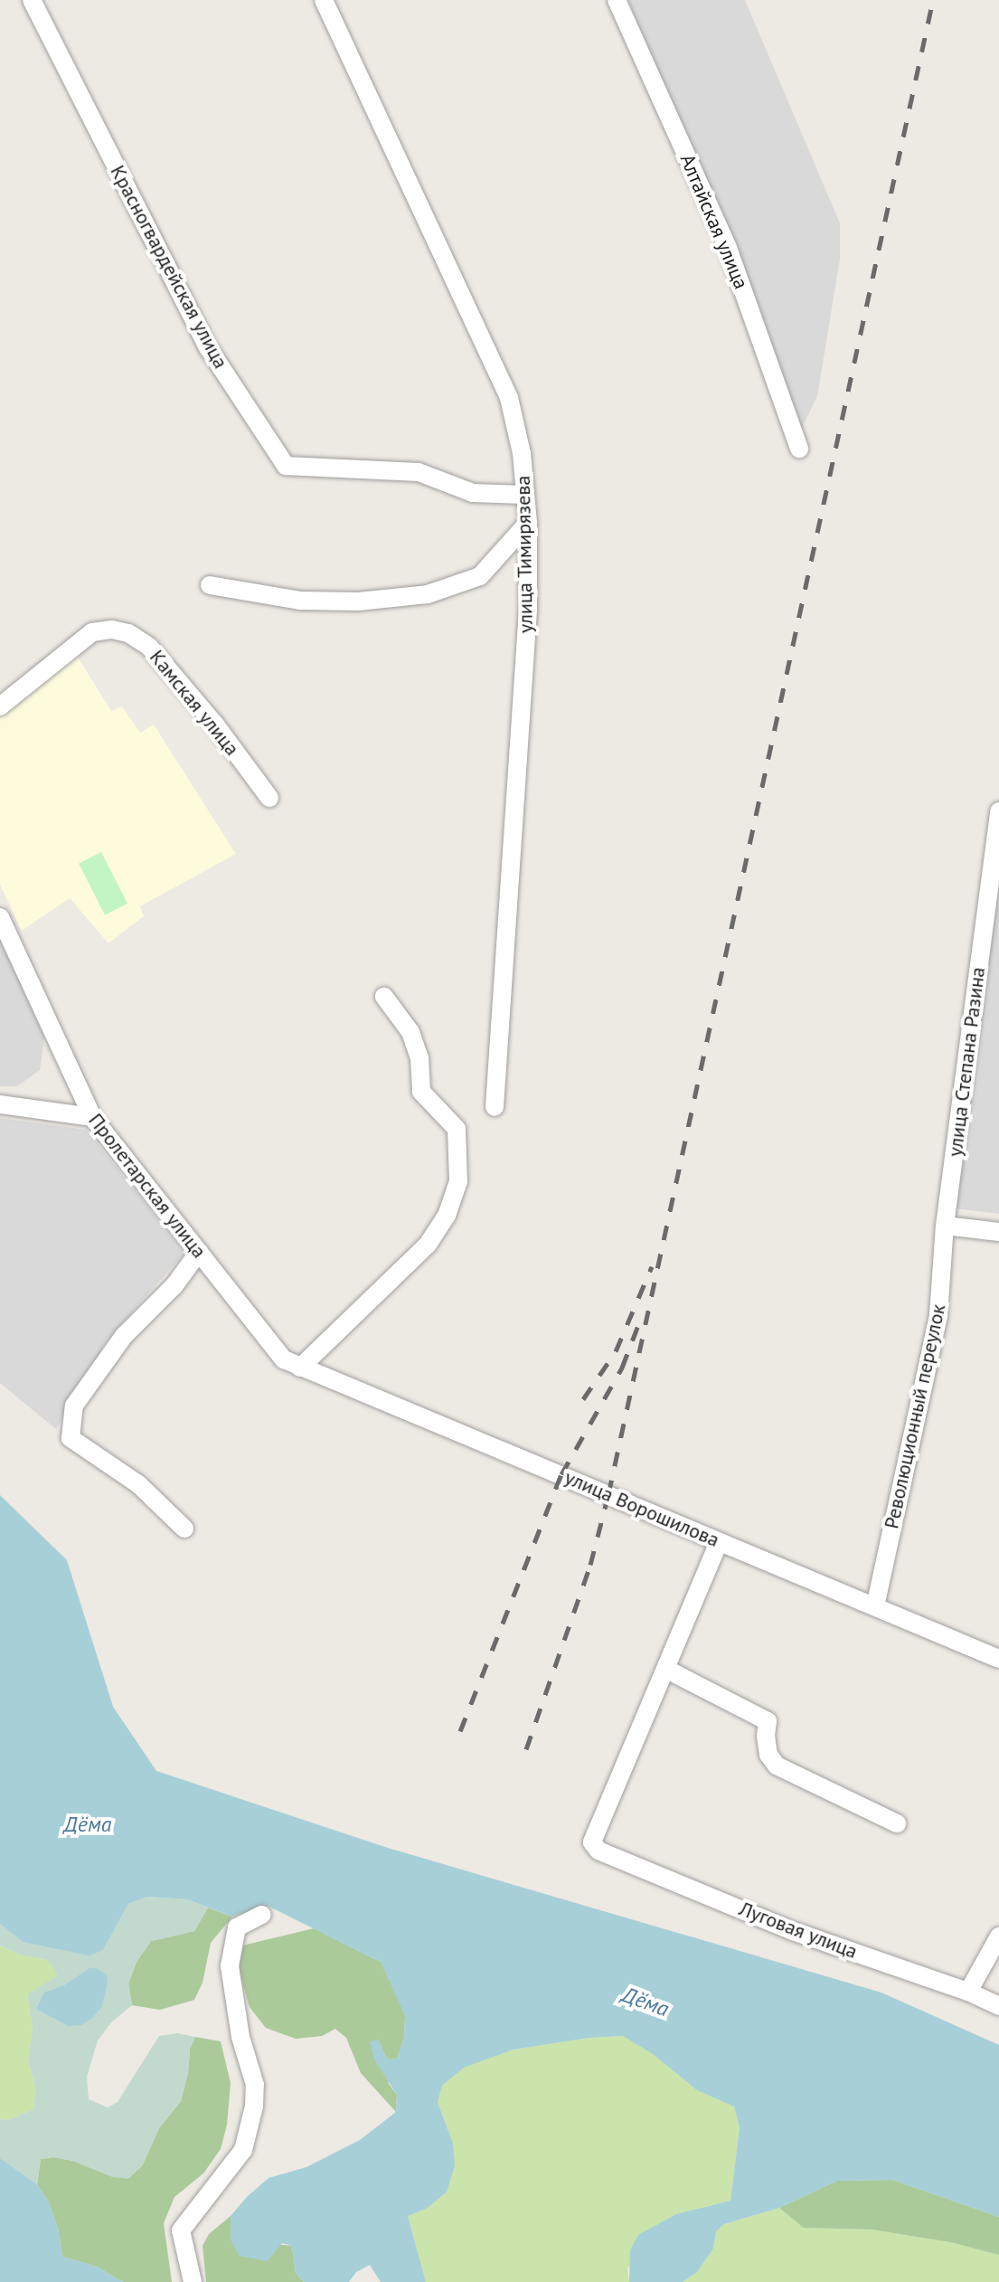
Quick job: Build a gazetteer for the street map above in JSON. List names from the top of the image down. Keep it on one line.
{"streets":{"street":["Алтайская улица","Красногвардейская улица","улица Тимирязева","Камская улица","улица Степана Разина","Пролетарская улица","Революционный переулок","улица Ворошилова","Луговая улица"]},"crossings":[["Красногвардейская улица","улица Тимирязева"],["улица Степана Разина","Революционный переулок"],["Пролетарская улица","улица Ворошилова"],["Революционный переулок","улица Ворошилова"]],"water":["Дёма"]}
